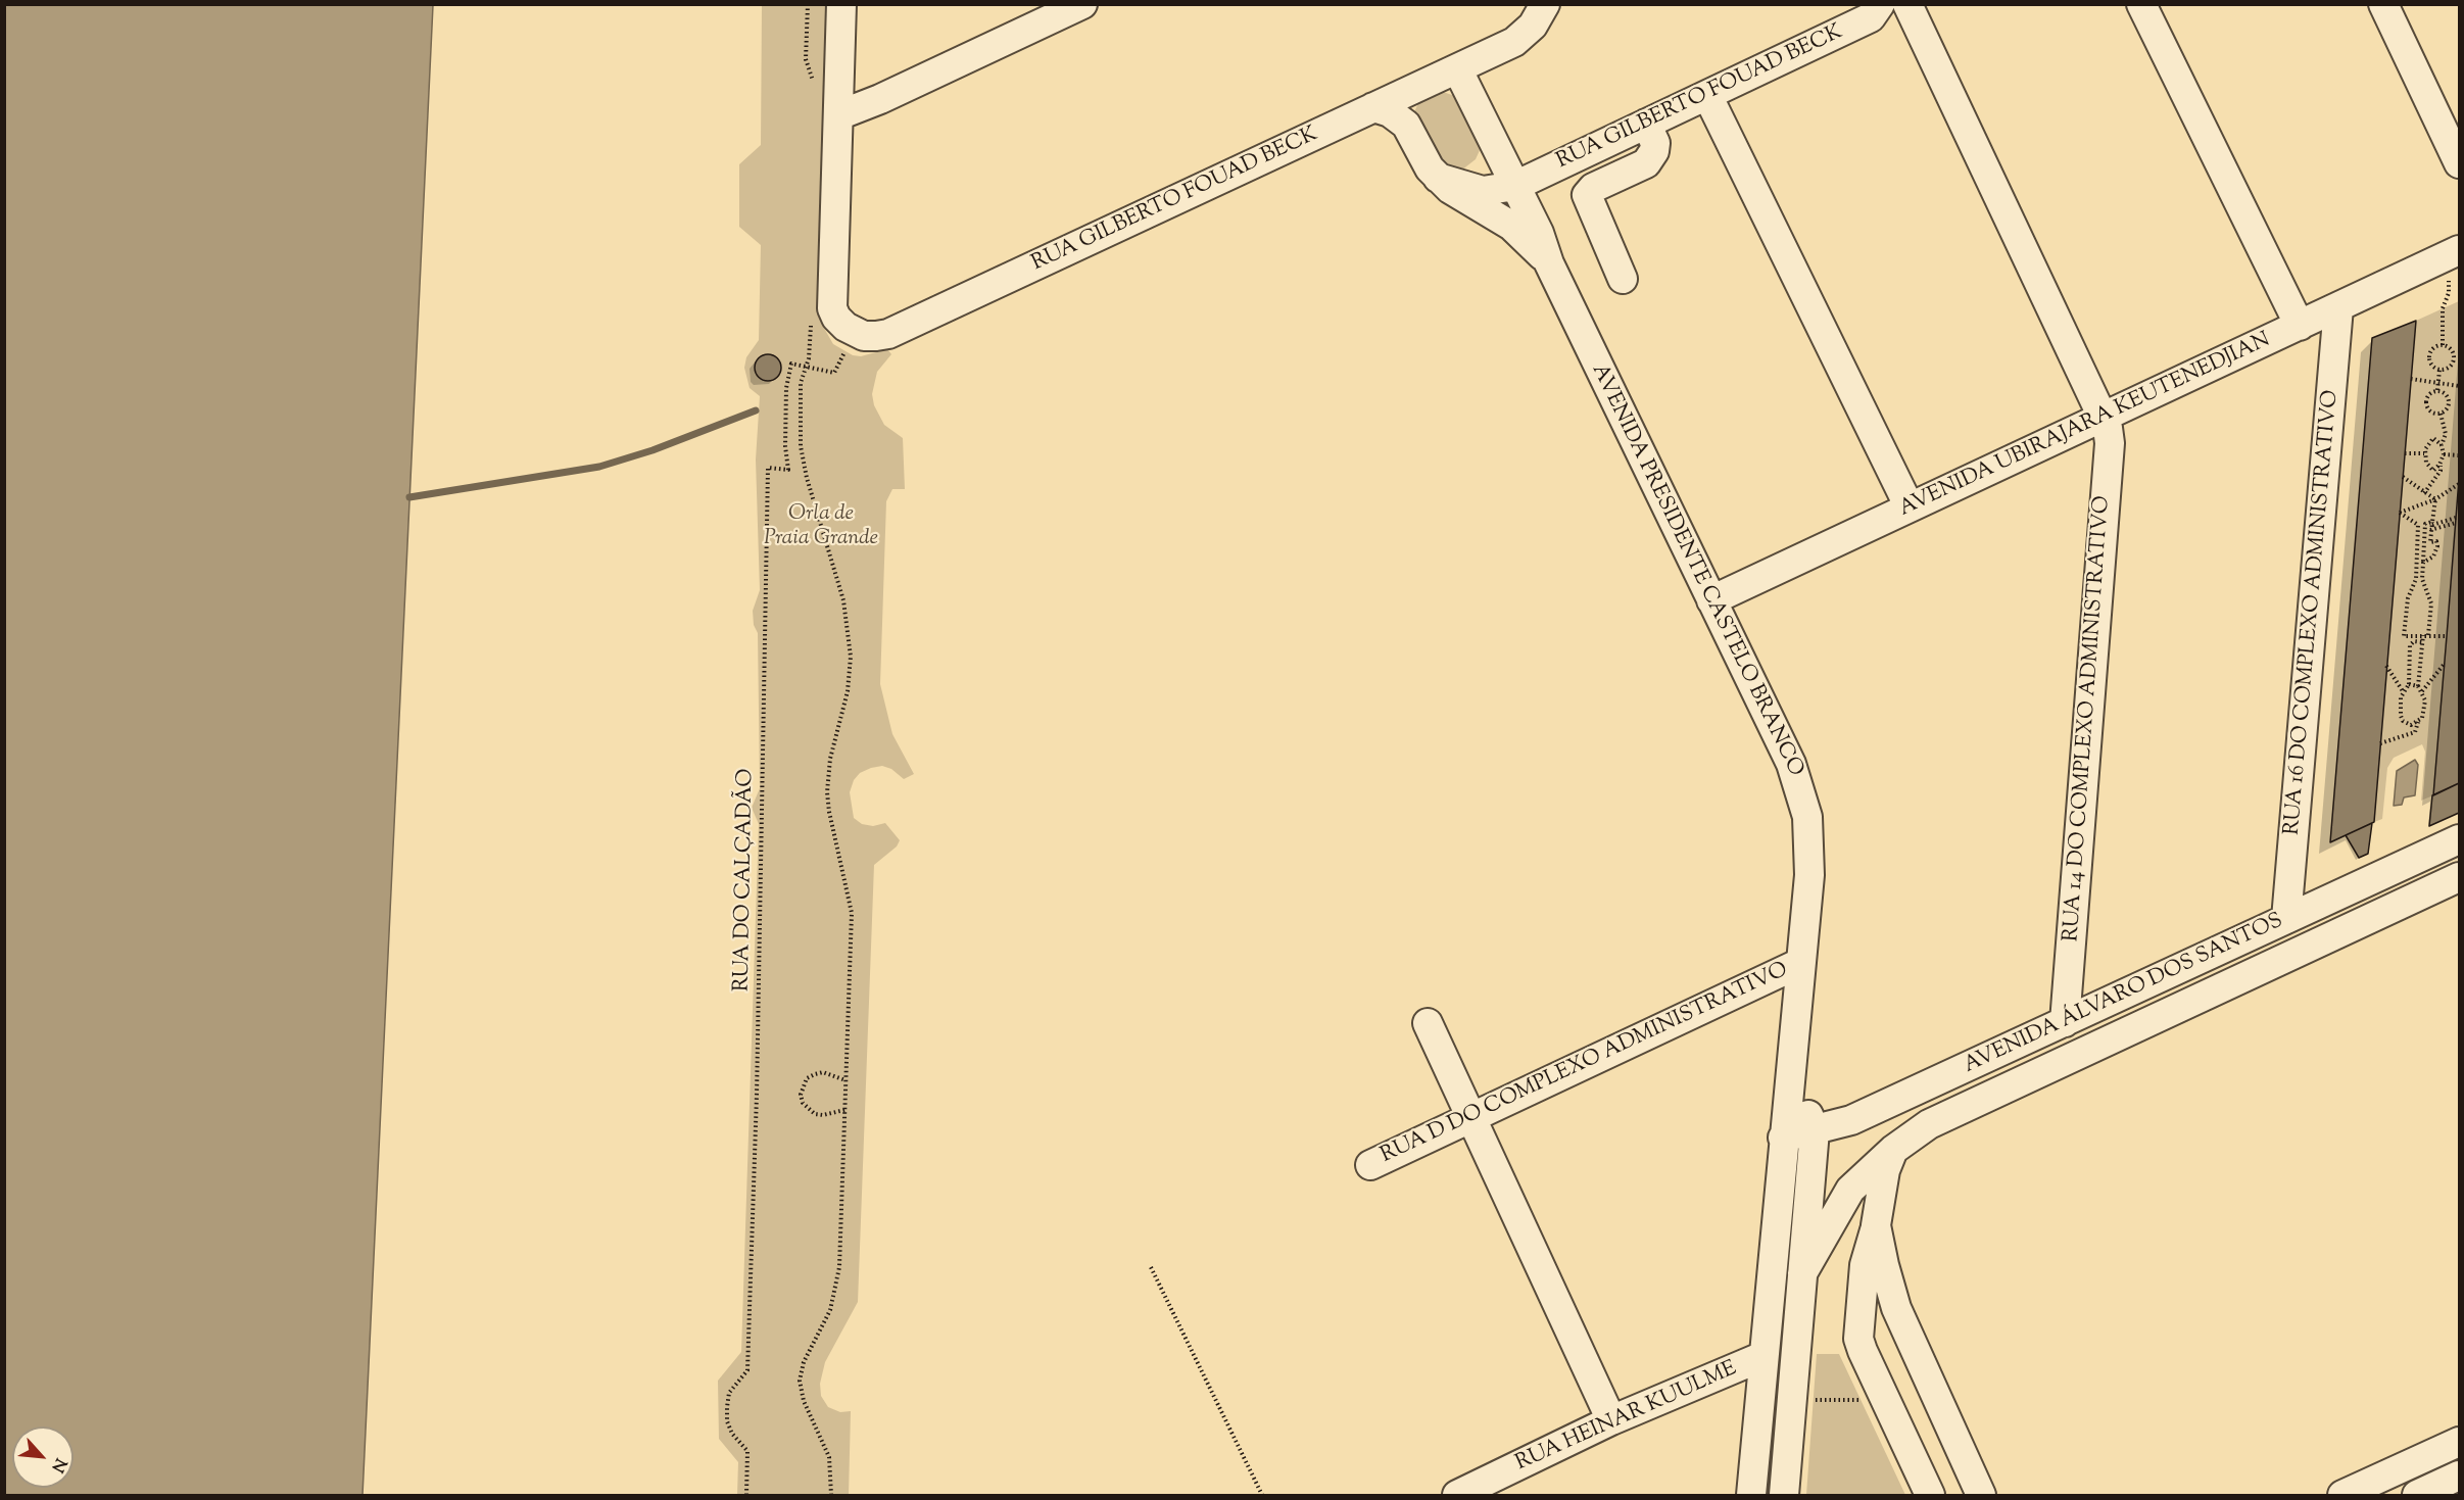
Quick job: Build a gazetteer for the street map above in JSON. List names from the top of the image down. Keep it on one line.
{"streets":{"street":["RUA GILBERTO FOUAD BECK","AVENIDA UBIRAJARA KEUTENEDJIAN","AVENIDA PRESIDENTE CASTELO BRANCO","RUA 16 DO COMPLEXO ADMINISTRATIVO","RUA 14 DO COMPLEXO ADMINISTRATIVO","AVENIDA ÁLVARO DOS SANTOS","RUA D DO COMPLEXO ADMINISTRATIVO","RUA HEINAR KUULME"],"path":["RUA DO CALÇADÃO"]},"crossings":[["RUA GILBERTO FOUAD BECK","AVENIDA PRESIDENTE CASTELO BRANCO"],["AVENIDA UBIRAJARA KEUTENEDJIAN","AVENIDA PRESIDENTE CASTELO BRANCO"],["AVENIDA UBIRAJARA KEUTENEDJIAN","RUA 16 DO COMPLEXO ADMINISTRATIVO"],["AVENIDA UBIRAJARA KEUTENEDJIAN","RUA 14 DO COMPLEXO ADMINISTRATIVO"],["AVENIDA PRESIDENTE CASTELO BRANCO","AVENIDA ÁLVARO DOS SANTOS"],["AVENIDA PRESIDENTE CASTELO BRANCO","RUA D DO COMPLEXO ADMINISTRATIVO"],["AVENIDA PRESIDENTE CASTELO BRANCO","RUA HEINAR KUULME"],["RUA 16 DO COMPLEXO ADMINISTRATIVO","AVENIDA ÁLVARO DOS SANTOS"],["RUA 14 DO COMPLEXO ADMINISTRATIVO","AVENIDA ÁLVARO DOS SANTOS"]],"parks":["Orla de Praia Grande"],"north":"bottom right"}
